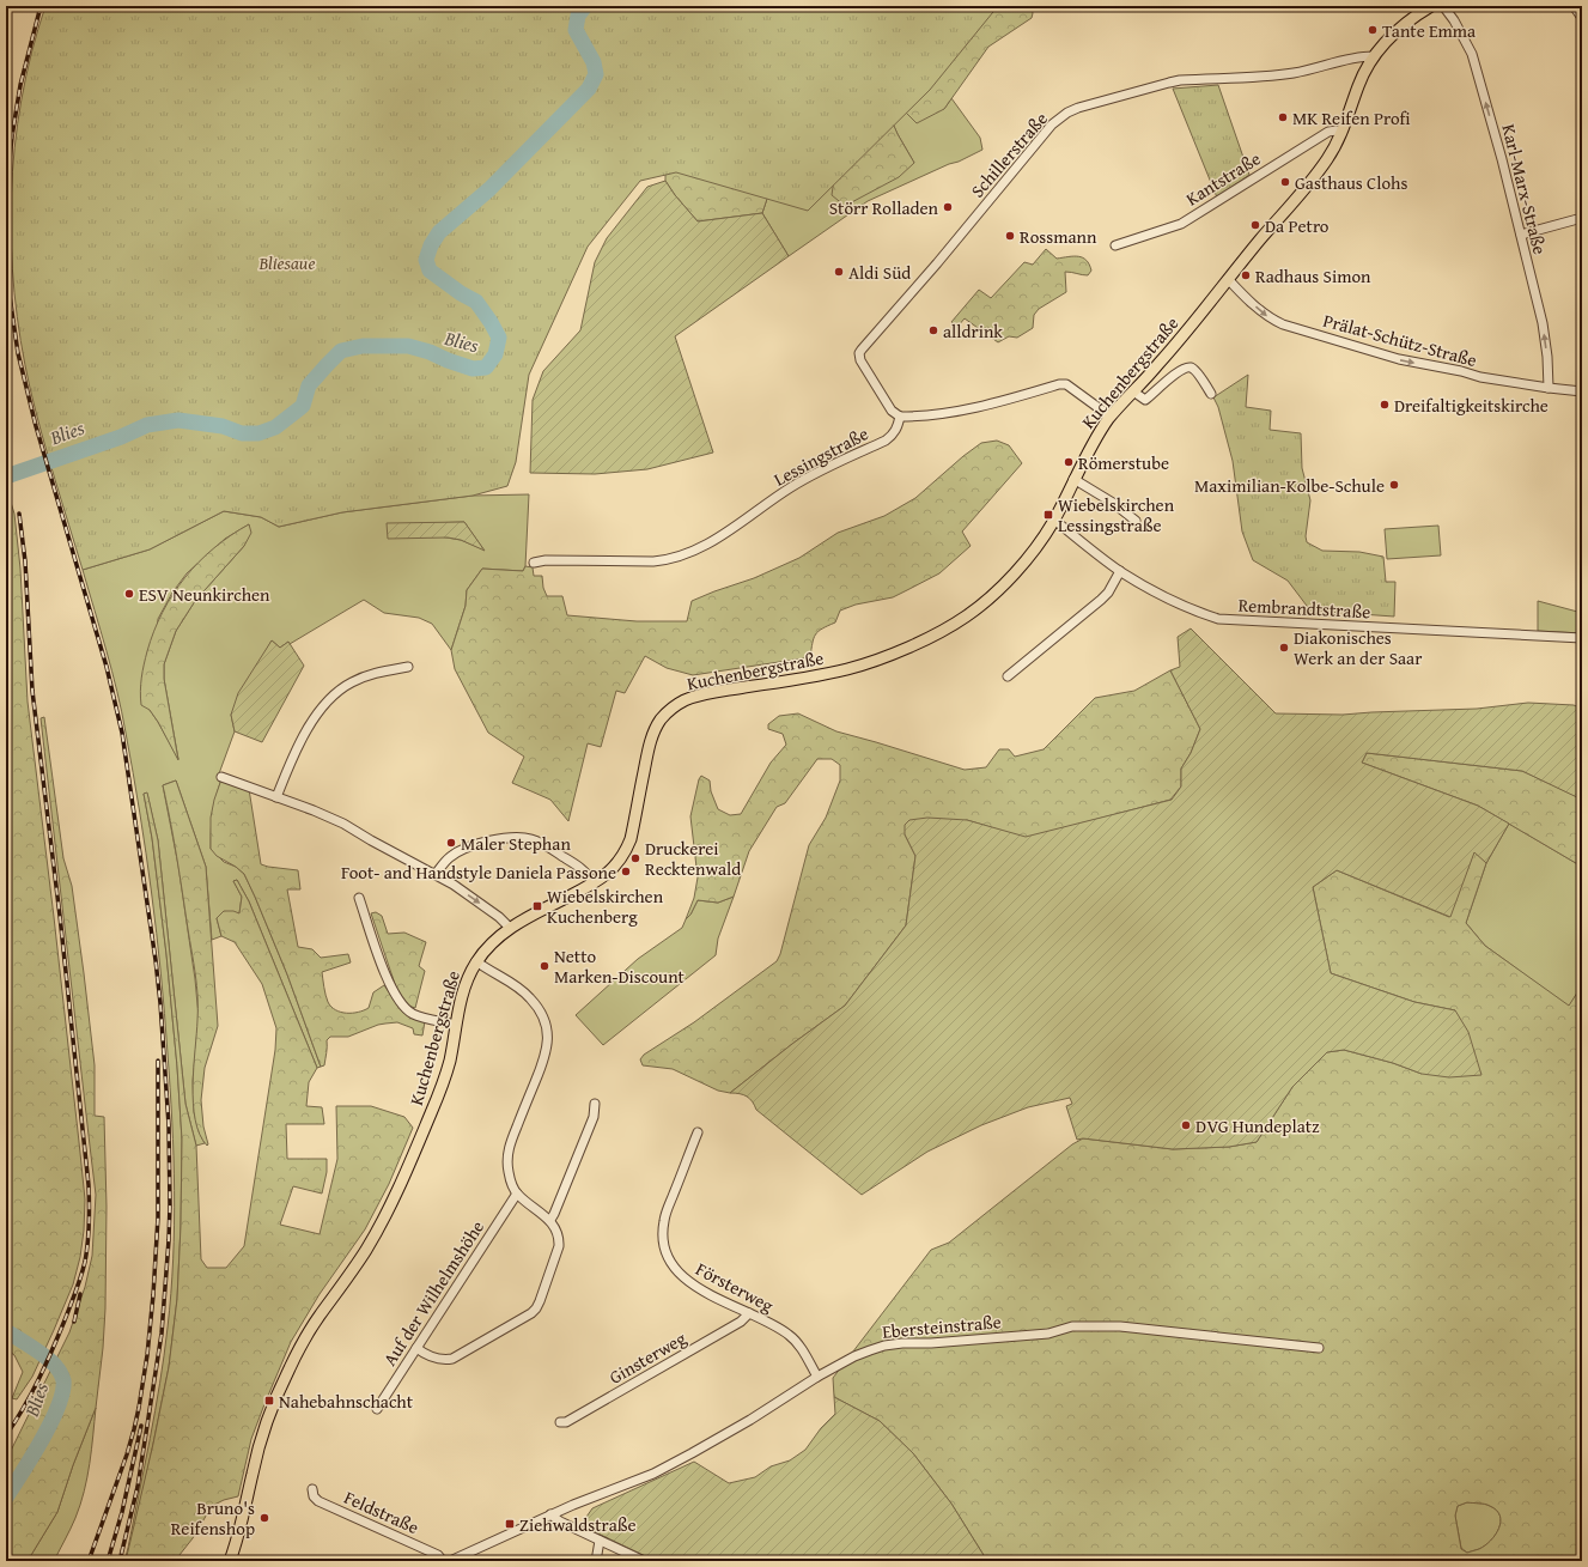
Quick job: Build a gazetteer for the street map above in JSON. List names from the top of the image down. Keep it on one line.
{"streets":{"main road":["Kuchenbergstraße"],"street":["Schillerstraße","Kantstraße","Karl-Marx-Straße","Prälat-Schütz-Straße","Lessingstraße","Rembrandtstraße","Försterweg","Auf der Wilhelmshöhe","Ebersteinstraße","Ginsterweg","Feldstraße"]},"crossings":[["Schillerstraße","Kuchenbergstraße"],["Schillerstraße","Lessingstraße"],["Kantstraße","Kuchenbergstraße"],["Karl-Marx-Straße","Prälat-Schütz-Straße"],["Prälat-Schütz-Straße","Kuchenbergstraße"],["Kuchenbergstraße","Rembrandtstraße"],["Försterweg","Ebersteinstraße"],["Försterweg","Ginsterweg"]],"one_way":["Karl-Marx-Straße","Prälat-Schütz-Straße"],"water":["Blies"],"parks":["Bliesaue"],"places":{"other":["Tante Emma","MK Reifen Profi","Gasthaus Clohs","Störr Rolladen","Da Petro","Rossmann","Aldi Süd","Radhaus Simon","alldrink","Dreifaltigkeitskirche","Römerstube","Maximilian-Kolbe-Schule","ESV Neunkirchen","Diakonisches Werk an der Saar","Maler Stephan","Druckerei Recktenwald","Foot- and Handstyle Daniela Passone","Netto Marken-Discount","DVG Hundeplatz","Bruno's Reifenshop"],"transit":["Wiebelskirchen Lessingstraße","Wiebelskirchen Kuchenberg","Nahebahnschacht","Ziehwaldstraße"]}}
